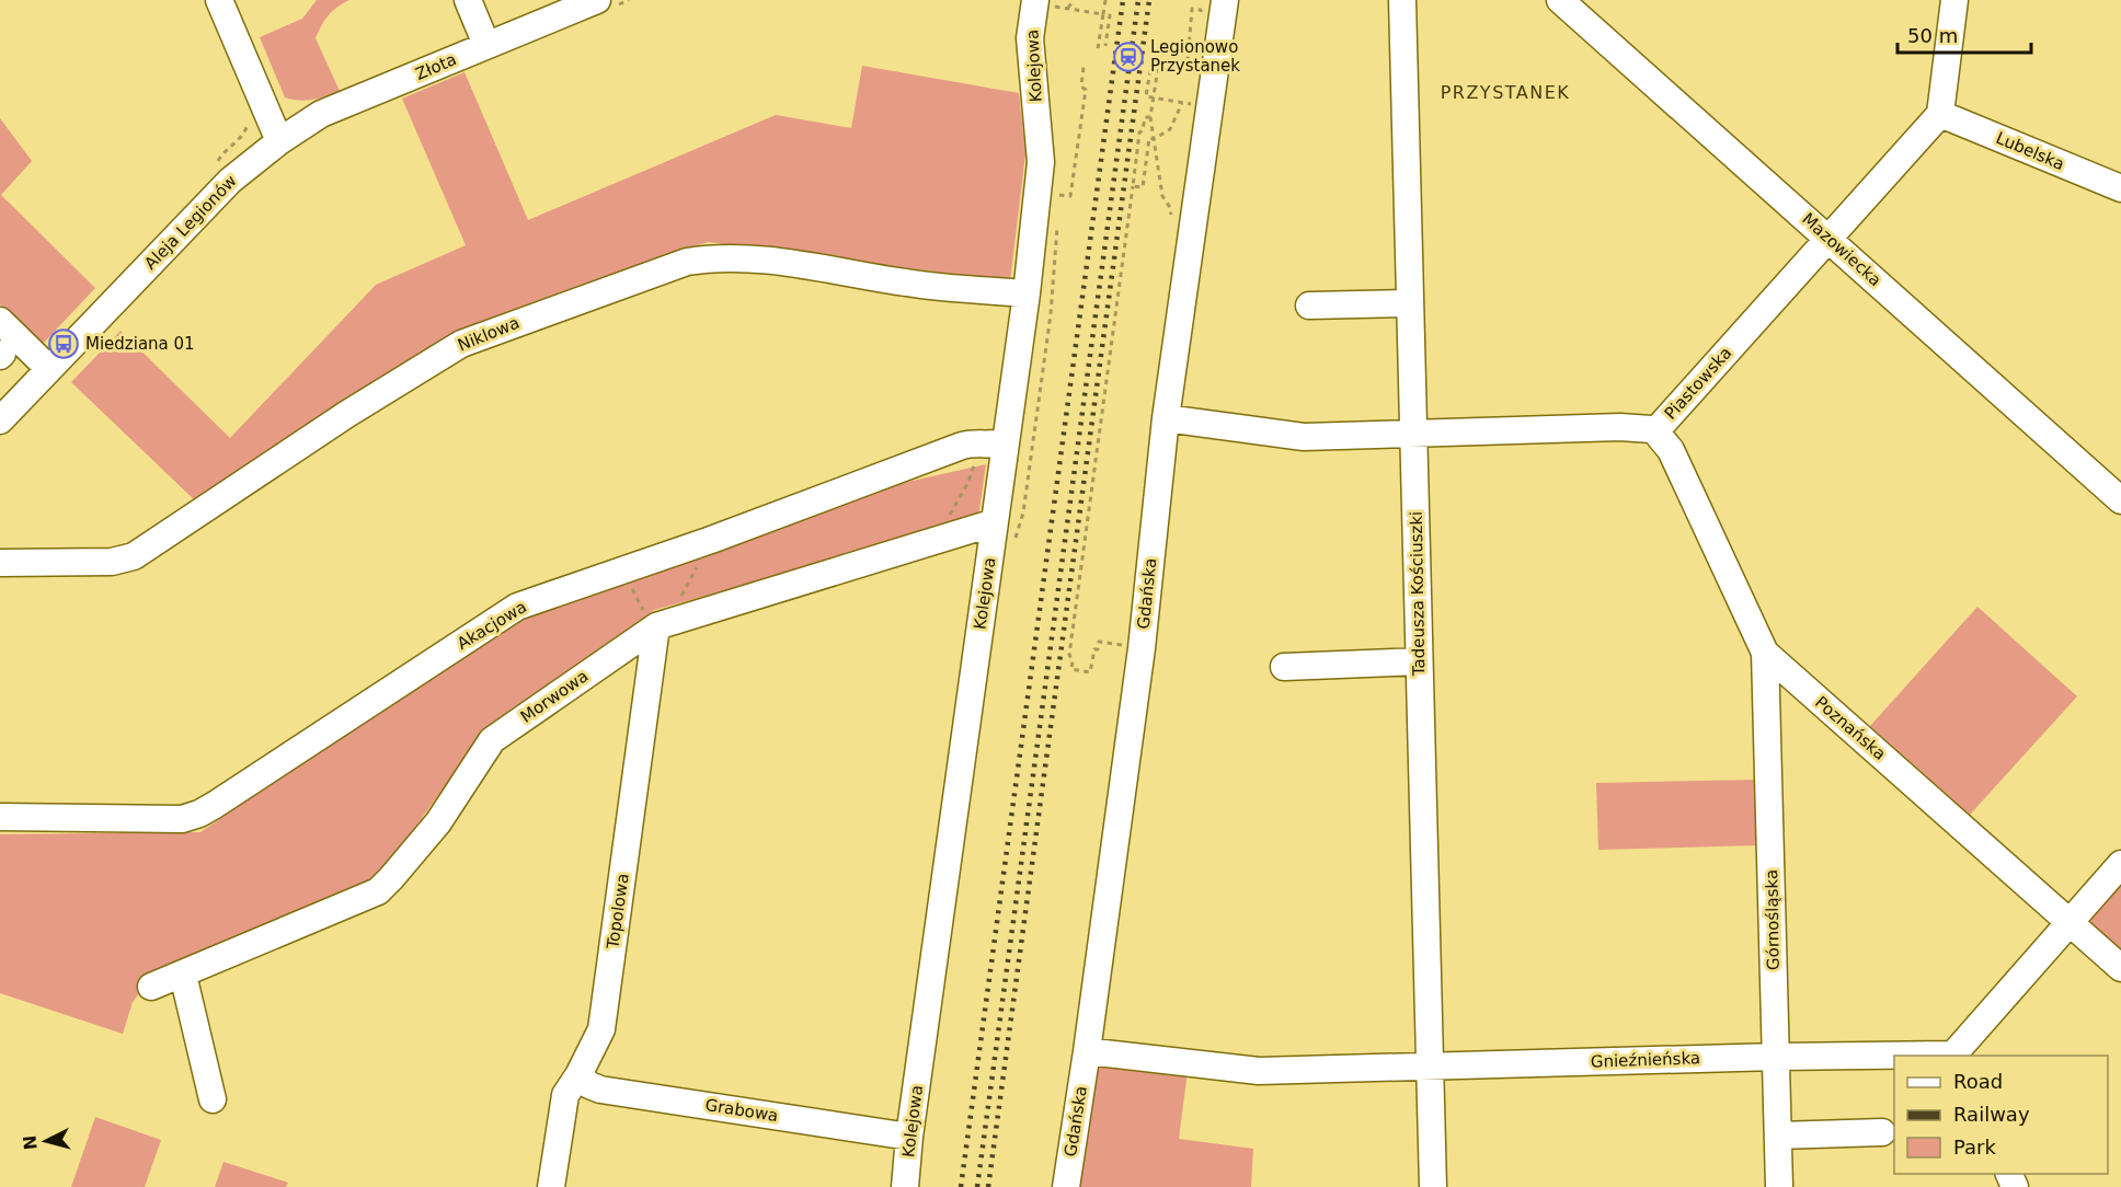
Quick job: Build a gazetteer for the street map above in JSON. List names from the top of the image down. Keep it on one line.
{"streets":{"street":["Kolejowa","Złota","Lubelska","Aleja Legionów","Mazowiecka","Niklowa","Piastowska","Gdańska","Tadeusza Kościuszki","Akacjowa","Morwowa","Poznańska","Topolowa","Górnośląska","Gnieźnieńska","Grabowa"]},"crossings":[["Kolejowa","Niklowa"],["Kolejowa","Akacjowa"],["Kolejowa","Morwowa"],["Kolejowa","Grabowa"],["Złota","Aleja Legionów"],["Lubelska","Piastowska"],["Mazowiecka","Piastowska"],["Piastowska","Gdańska"],["Piastowska","Tadeusza Kościuszki"],["Piastowska","Poznańska"],["Gdańska","Gnieźnieńska"],["Tadeusza Kościuszki","Gnieźnieńska"],["Morwowa","Topolowa"],["Poznańska","Górnośląska"],["Poznańska","Gnieźnieńska"],["Topolowa","Grabowa"],["Górnośląska","Gnieźnieńska"]],"districts":["PRZYSTANEK"],"places":{"station":["Legionowo Przystanek"],"bus stop":["Miedziana 01"]},"legend":["Road","Railway","Park"],"scale_bar":"50 m","north":"left"}
